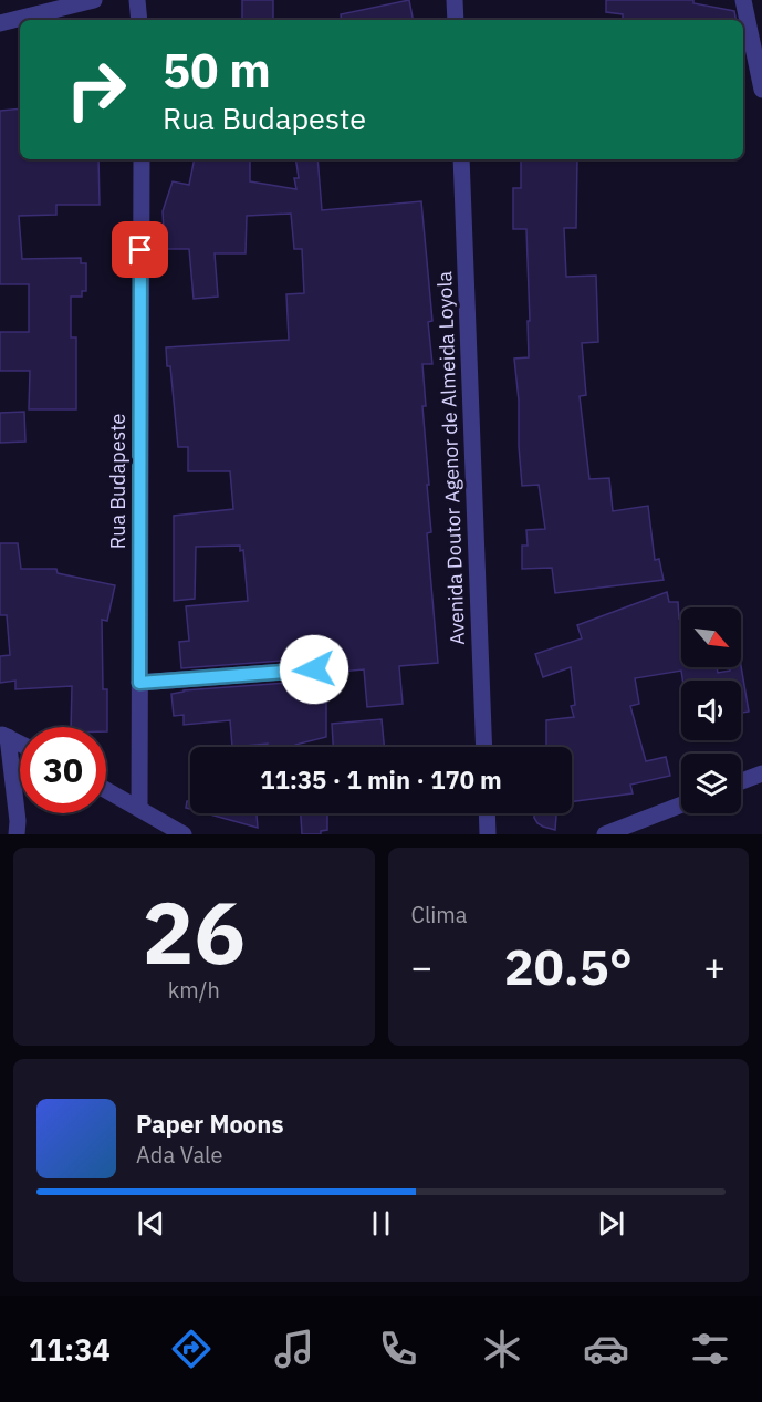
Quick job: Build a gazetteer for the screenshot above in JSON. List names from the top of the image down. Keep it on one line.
{"streets":{"street":["Avenida Doutor Agenor de Almeida Loyola","Rua Budapeste"]},"north":"bottom right","page":{"turn":["50 m","Rua Budapeste"],"limit":"30","trip":"11:35 · 1 min · 170 m","tile":[["26","km/h"],"Clima"],"heat":["−","20.5°","+"],"song":["Paper Moons","Ada Vale"],"tabs":"11:34"}}
